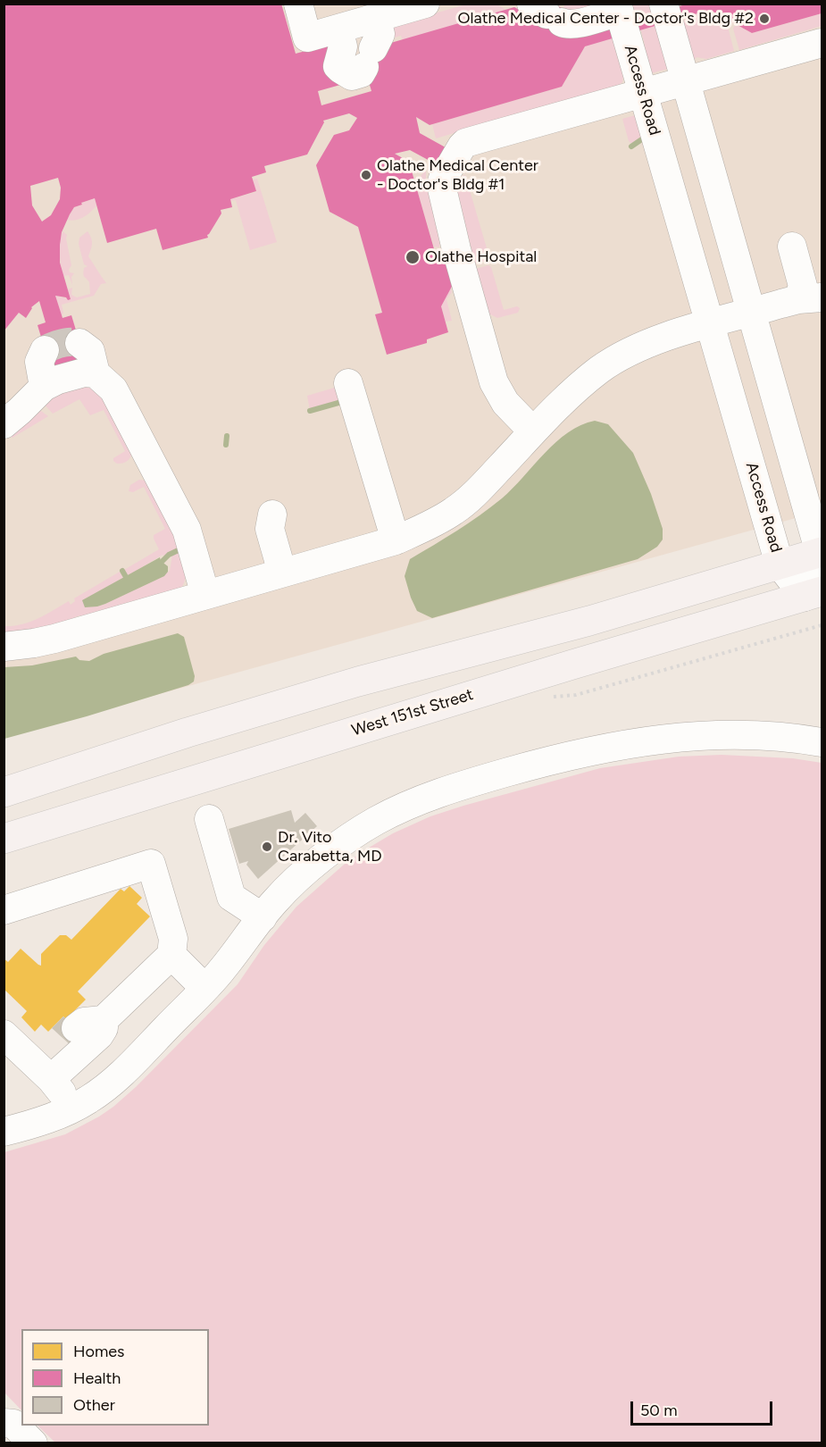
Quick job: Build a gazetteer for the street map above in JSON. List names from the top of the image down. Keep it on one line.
{"streets":{"main road":["West 151st Street"],"street":["Access Road"]},"crossings":[["Access Road","West 151st Street"]],"places":["Olathe Medical Center - Doctor's Bldg #2","Olathe Medical Center - Doctor's Bldg #1","Olathe Hospital","Dr. Vito Carabetta, MD"],"legend":["Homes","Health","Other"],"scale_bar":"50 m"}
